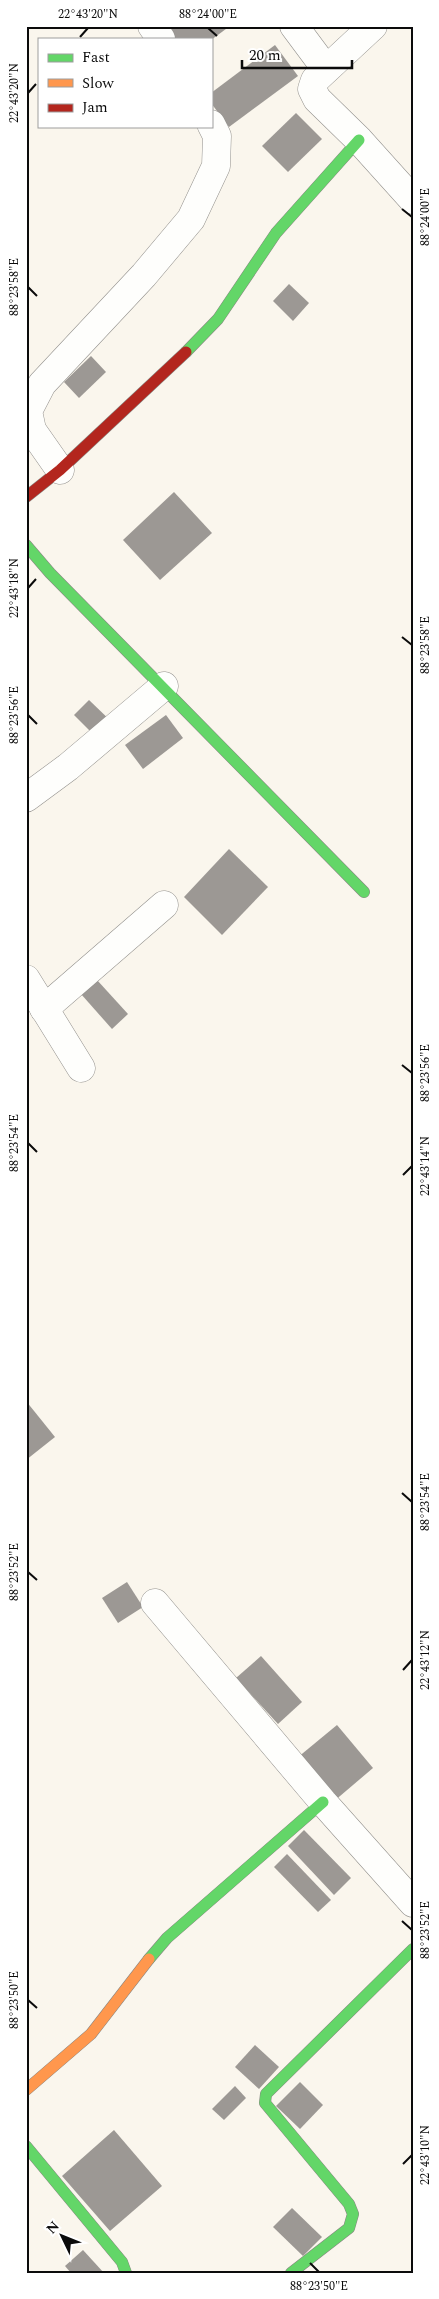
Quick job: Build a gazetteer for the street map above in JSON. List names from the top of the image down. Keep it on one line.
{"legend":["Fast","Slow","Jam"],"scale_bar":"20 m","north":"top left","coordinates":["22°43'20\"N","88°24'00\"E","88°23'58\"E","22°43'18\"N","88°23'56\"E","88°23'54\"E","22°43'14\"N","88°23'52\"E","22°43'12\"N","88°23'50\"E","22°43'10\"N"]}
